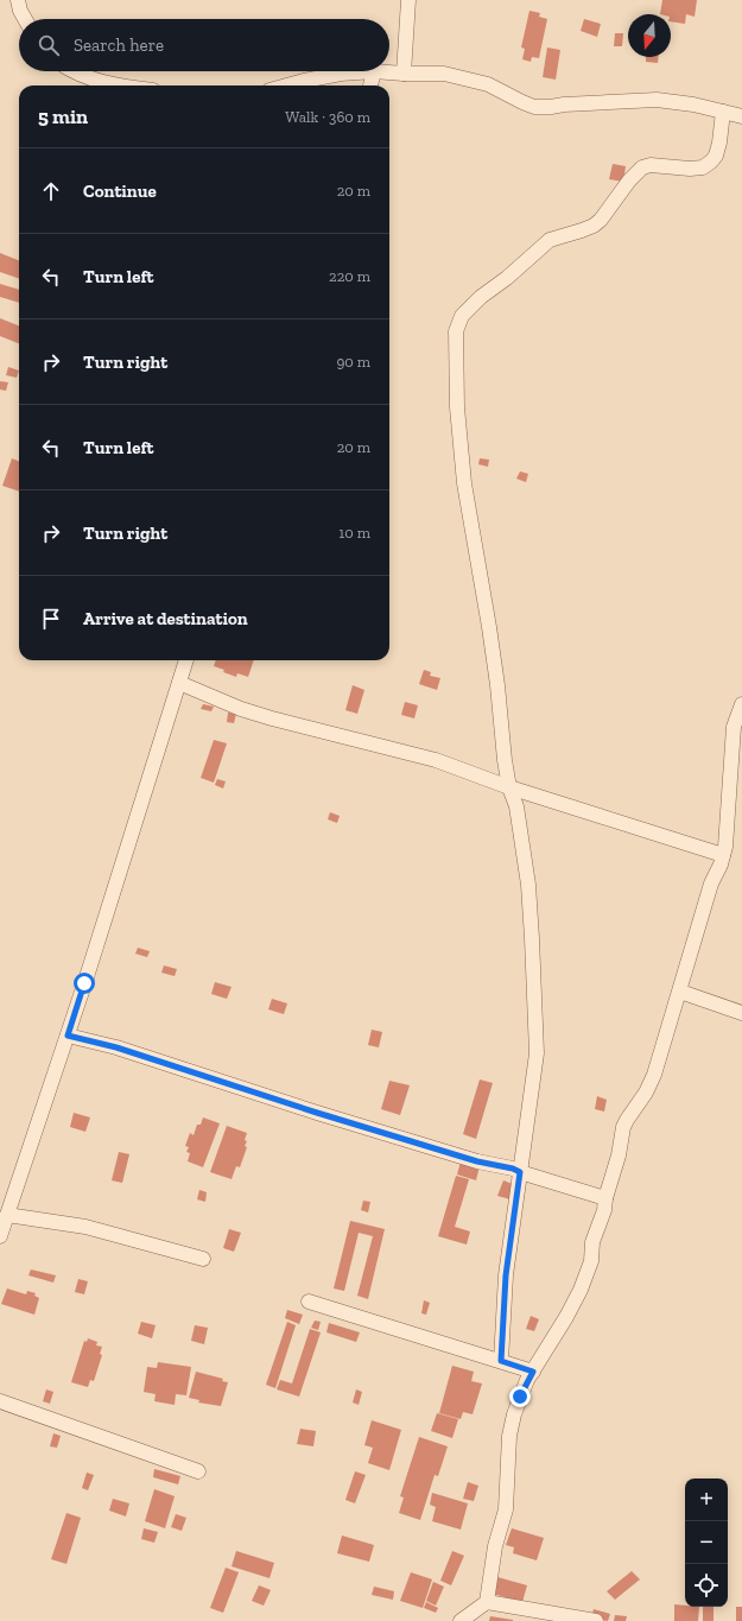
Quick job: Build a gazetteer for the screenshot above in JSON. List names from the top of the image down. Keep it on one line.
{"north":"bottom","page":{"search":"Search here","heading":["5 min","Walk · 360 m"],"list":[["Continue","20 m"],["Turn left","220 m"],["Turn right","90 m"],["Turn left","20 m"],["Turn right","10 m"],"Arrive at destination"],"map_buttons":["+","−"]}}
